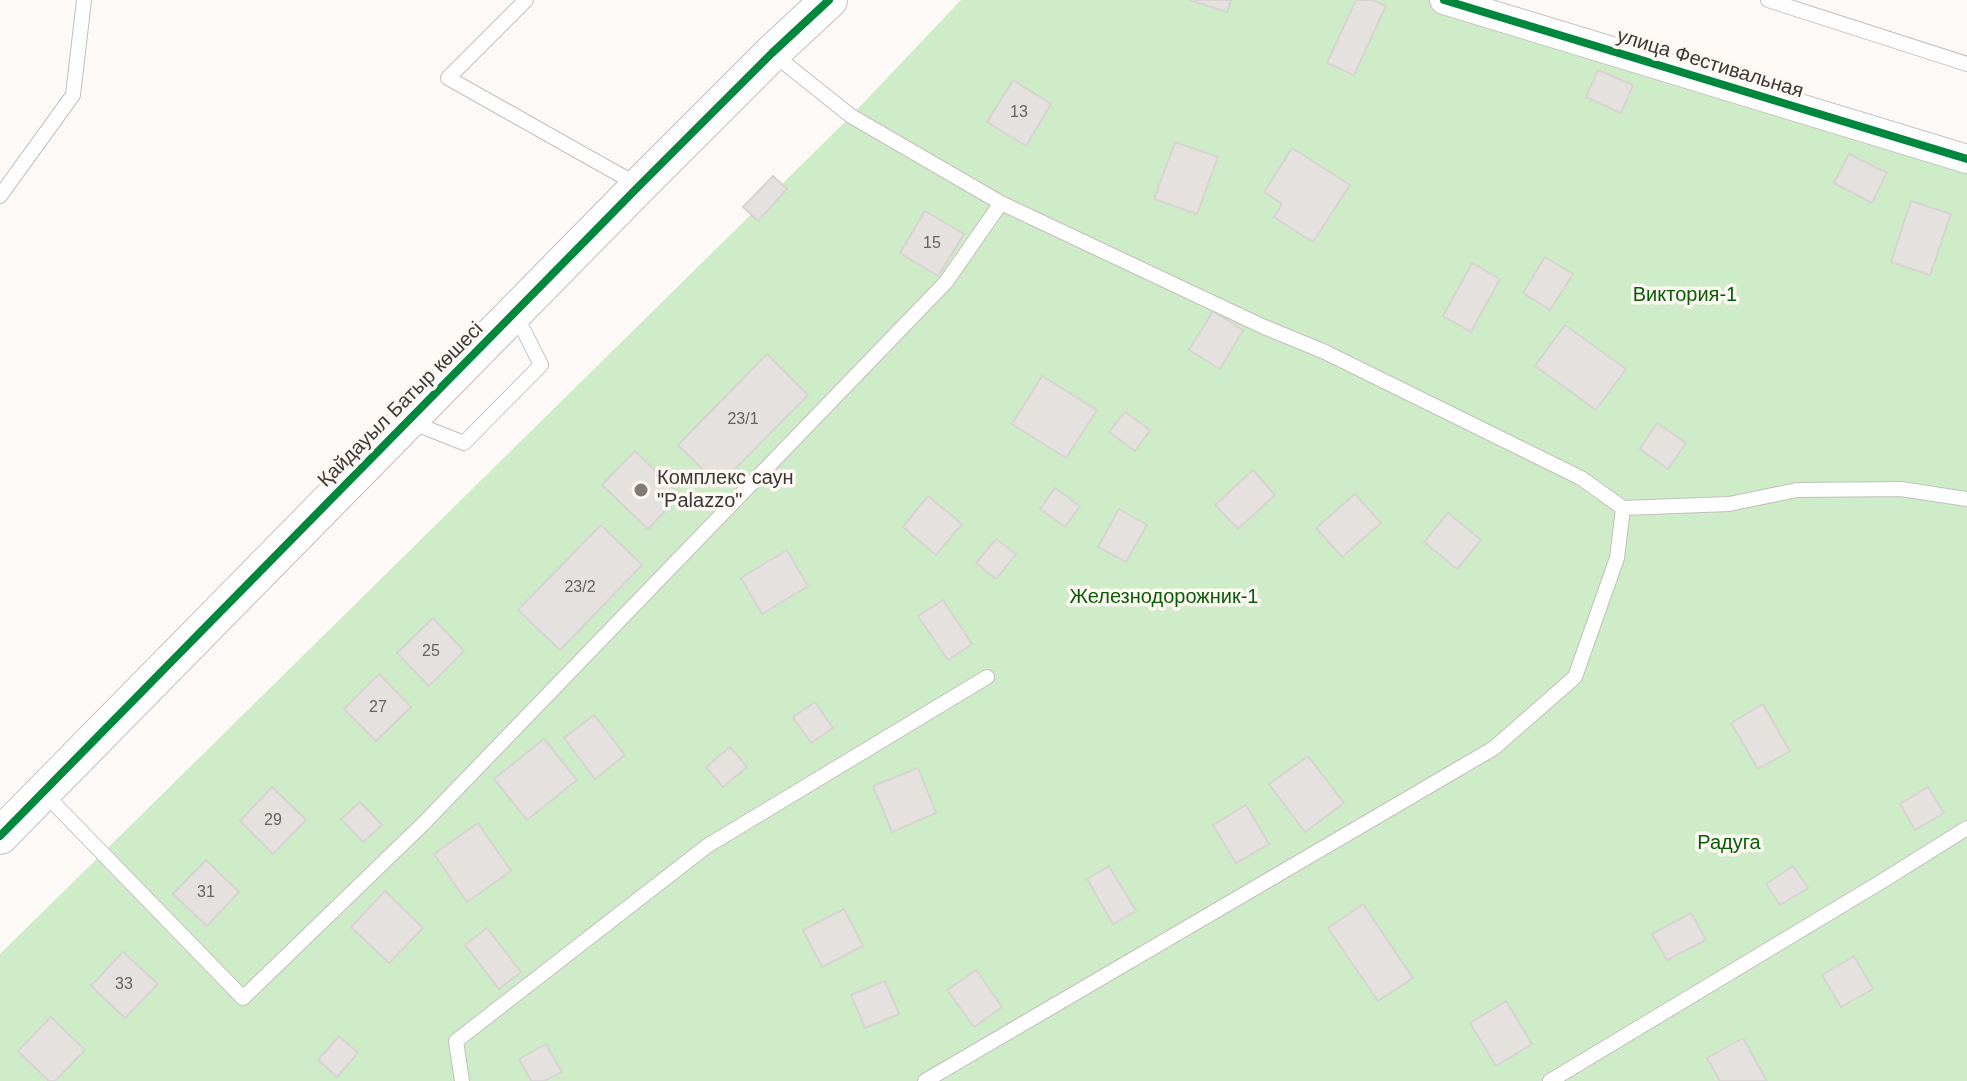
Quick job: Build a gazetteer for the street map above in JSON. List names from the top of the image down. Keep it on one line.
{"streets":{"street":["улица Фестивальная","Қайдауыл Батыр көшесі"]},"parks":["Виктория-1","Железнодорожник-1","Радуга"],"places":["Комплекс саун \"Palazzo\""],"house_numbers":["13","15","23/1","23/2","25","27","29","31","33"]}
